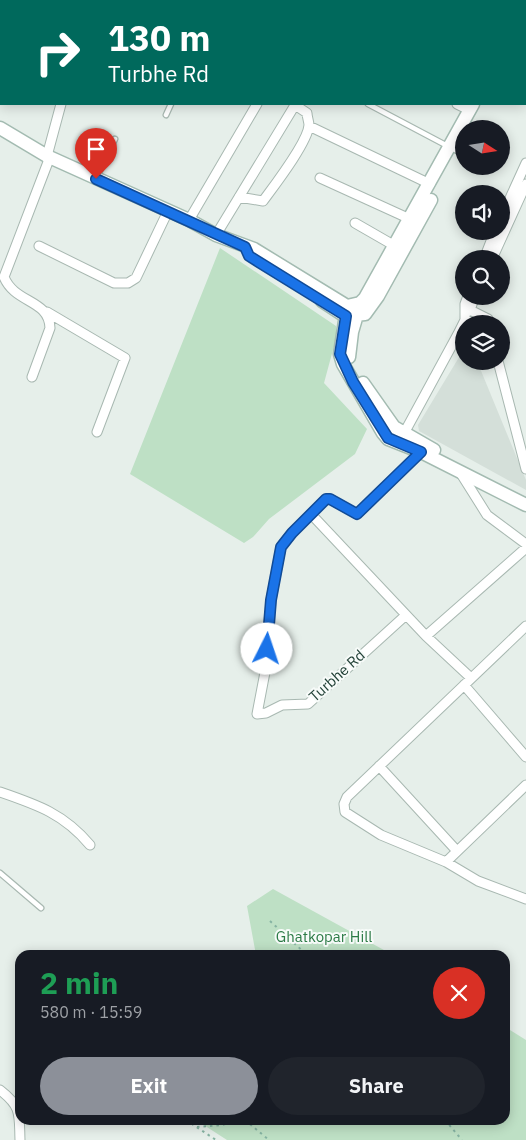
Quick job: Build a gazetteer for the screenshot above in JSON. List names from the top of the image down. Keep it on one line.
{"streets":{"street":["Turbhe Rd"]},"parks":["Ghatkopar Hill"],"north":"right","page":{"turn":["130 m","Turbhe Rd"],"heading":["2 min","580 m · 15:59"],"buttons":["Exit","Share"]}}
